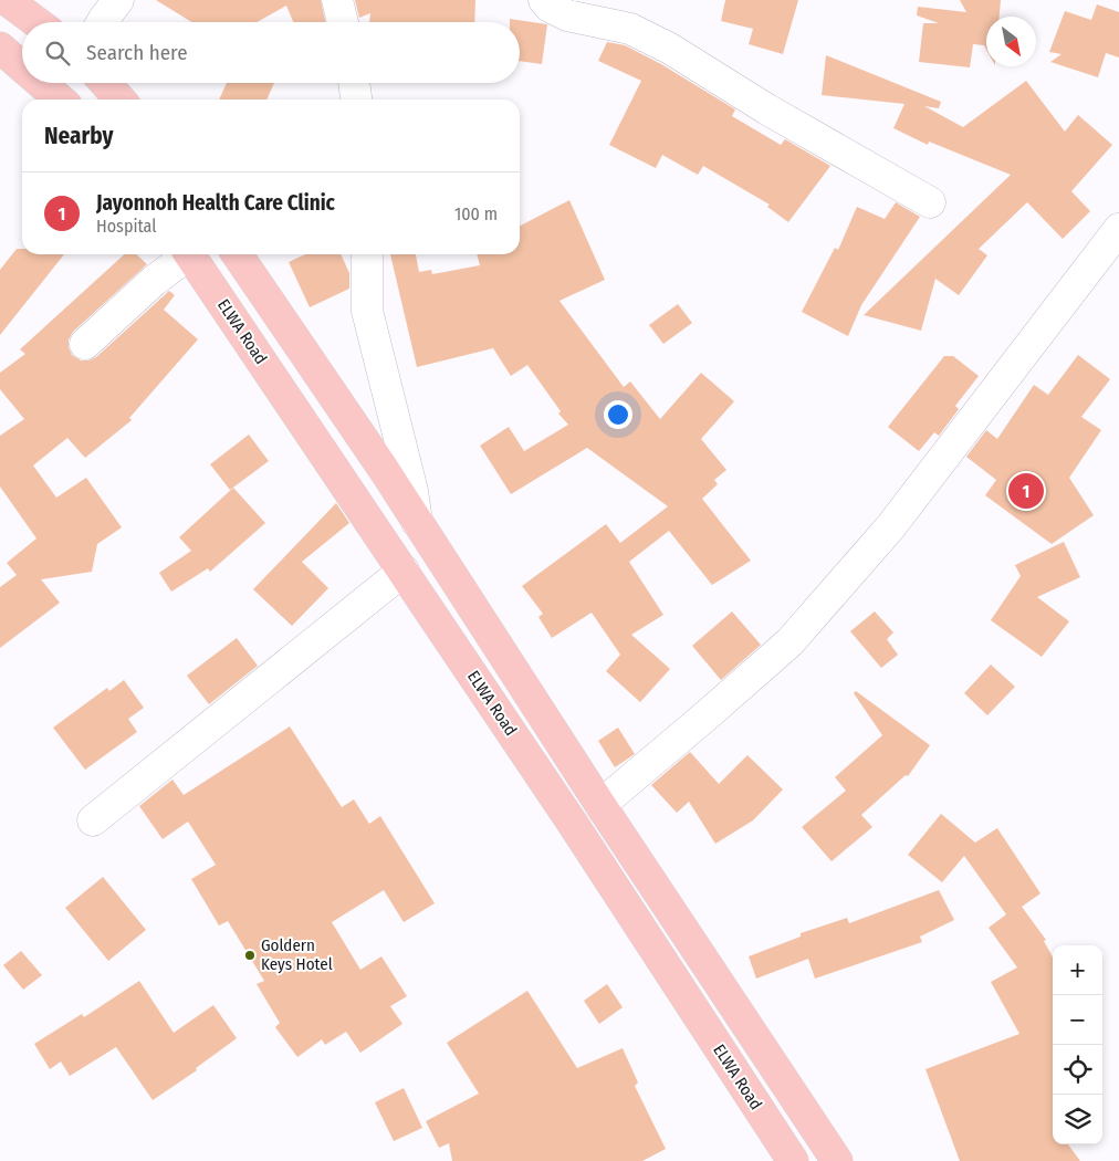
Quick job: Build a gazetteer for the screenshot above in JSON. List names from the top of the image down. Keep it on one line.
{"streets":{"main road":["ELWA Road"]},"places":["Goldern Keys Hotel"],"north":"bottom right","page":{"search":"Search here","heading":"Nearby","list":[{"mark":"1","name":"Jayonnoh Health Care Clinic","note":"Hospital","value":"100 m"}],"pins":"1","map_buttons":["+","−"]}}
